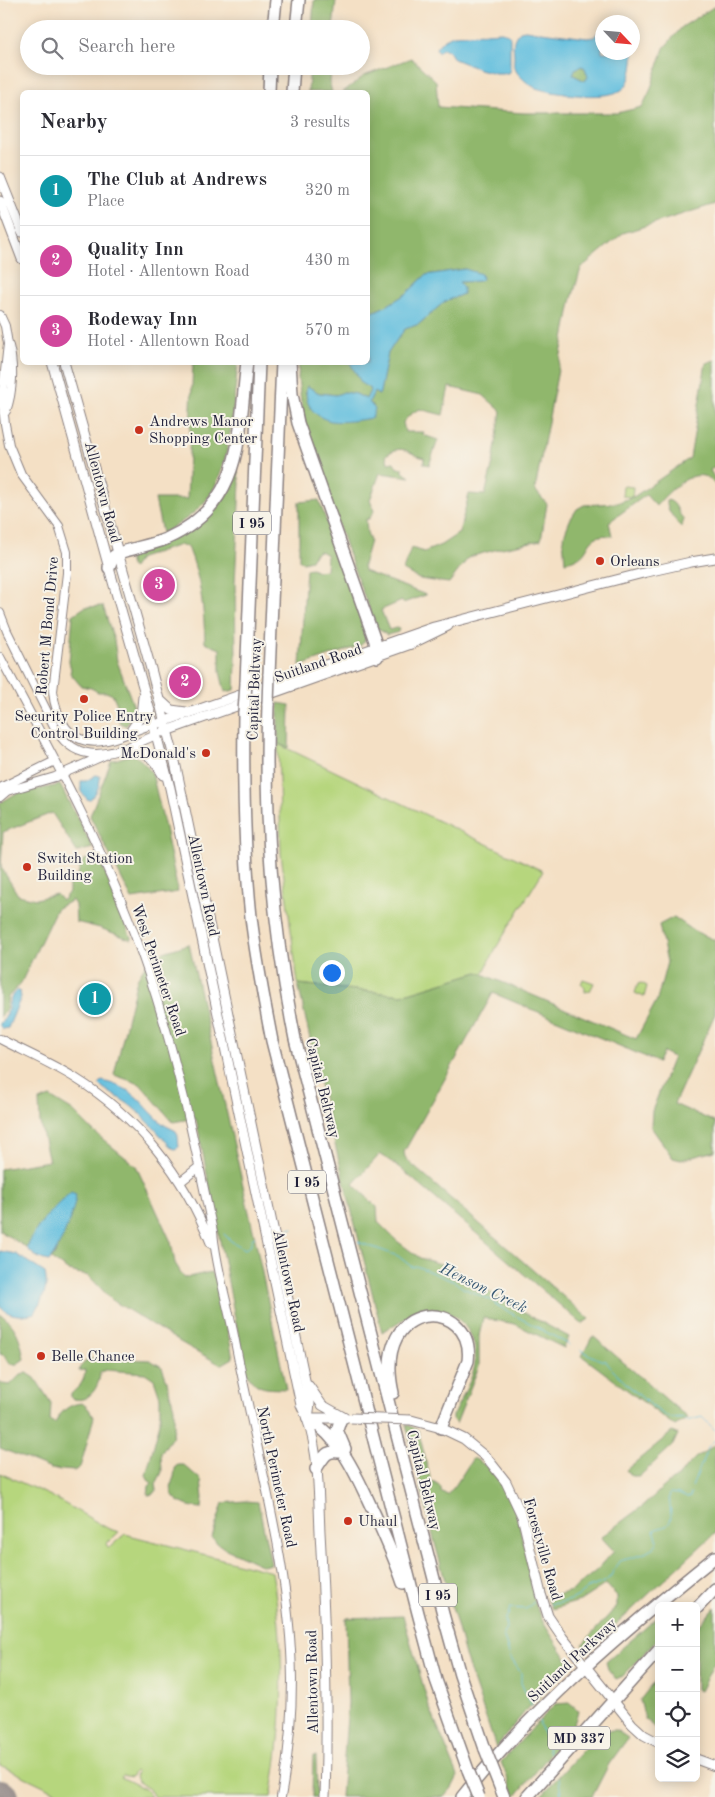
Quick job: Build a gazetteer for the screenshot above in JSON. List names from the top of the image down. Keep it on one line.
{"streets":{"highway":["I 95","Capital Beltway","Suitland Parkway","MD 337"],"main road":["Allentown Road","Suitland Road","Forestville Road"],"street":["Robert M Bond Drive","West Perimeter Road","North Perimeter Road"]},"crossings":[["Allentown Road","Robert M Bond Drive"],["Allentown Road","Suitland Road"],["Allentown Road","Forestville Road"],["Robert M Bond Drive","Suitland Road"],["West Perimeter Road","North Perimeter Road"],["Forestville Road","Suitland Parkway"],["Forestville Road","MD 337"]],"water":["Henson Creek"],"places":["Andrews Manor Shopping Center","Orleans","Security Police Entry Control Building","McDonald's","Switch Station Building","Belle Chance","Uhaul"],"north":"bottom right","page":{"search":"Search here","heading":["Nearby","3 results"],"list":[{"mark":"1","name":"The Club at Andrews","note":"Place","value":"320 m"},{"mark":"2","name":"Quality Inn","note":"Hotel · Allentown Road","value":"430 m"},{"mark":"3","name":"Rodeway Inn","note":"Hotel · Allentown Road","value":"570 m"}],"pins":["3","2","1"],"map_buttons":["+","−"]}}
